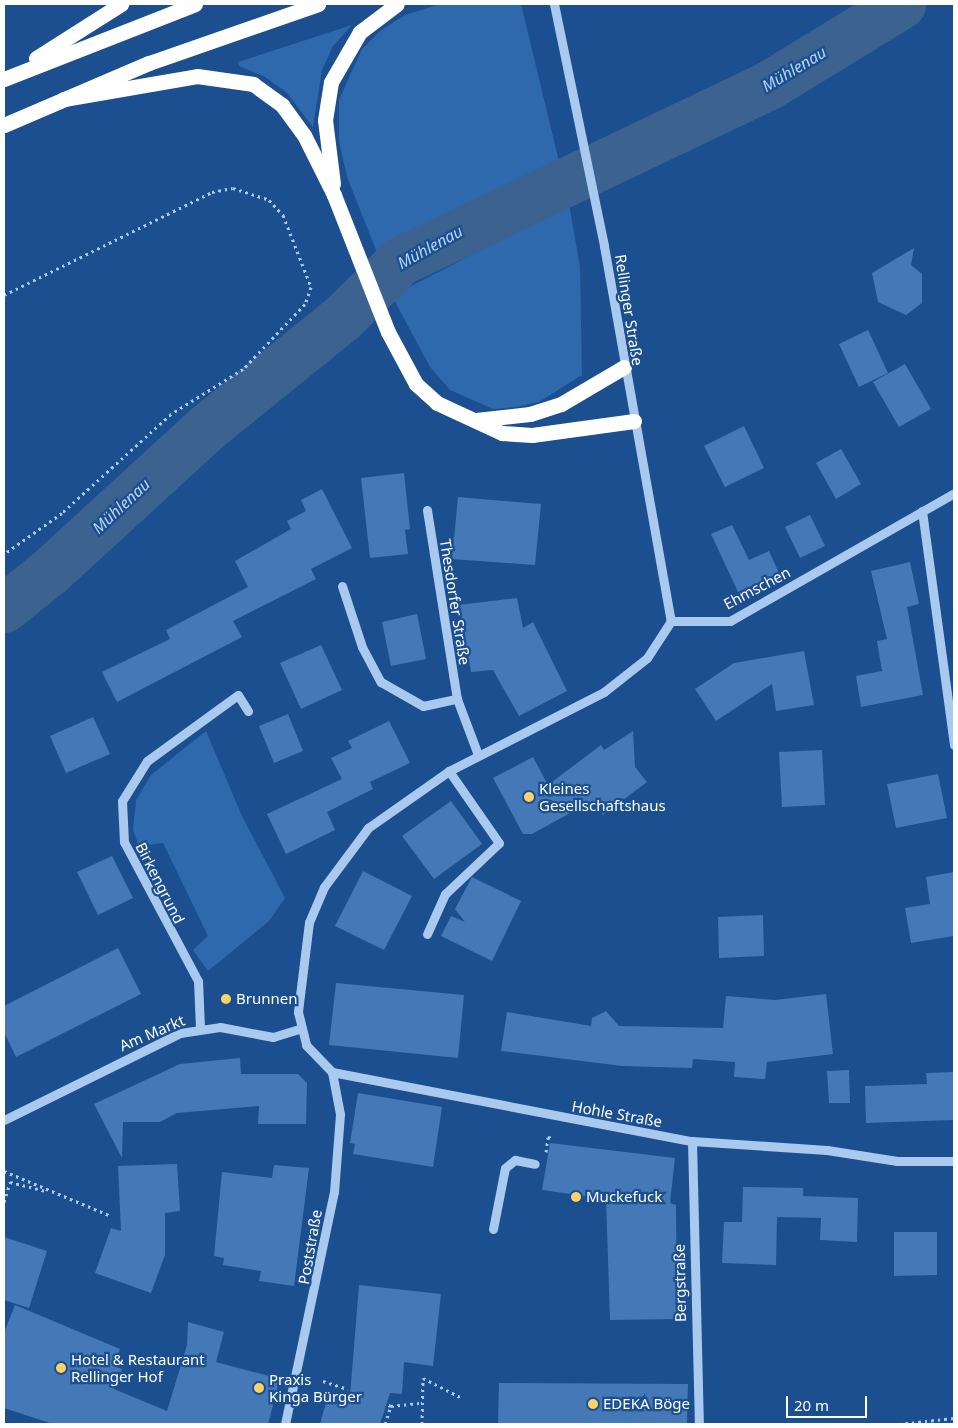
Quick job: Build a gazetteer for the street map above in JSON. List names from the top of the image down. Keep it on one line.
{"streets":{"street":["Rellinger Straße","Ehmschen","Thesdorfer Straße","Birkengrund","Am Markt","Hohle Straße","Poststraße","Bergstraße"]},"crossings":[["Rellinger Straße","Ehmschen"],["Birkengrund","Am Markt"],["Hohle Straße","Poststraße"],["Hohle Straße","Bergstraße"]],"water":["Mühlenau"],"places":["Kleines Gesellschaftshaus","Brunnen","Muckefuck","Hotel & Restaurant Rellinger Hof","Praxis Kinga Bürger","EDEKA Böge"],"scale_bar":"20 m"}
